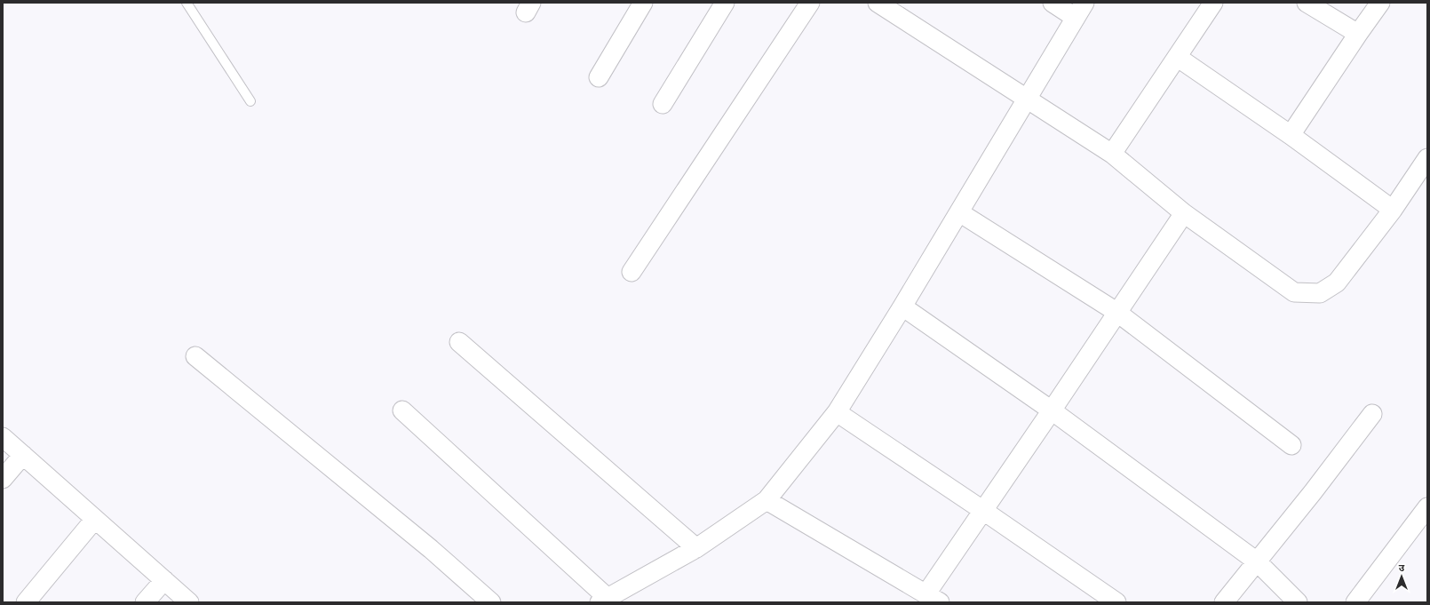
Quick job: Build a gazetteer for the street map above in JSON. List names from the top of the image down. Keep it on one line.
{"north":"top"}
